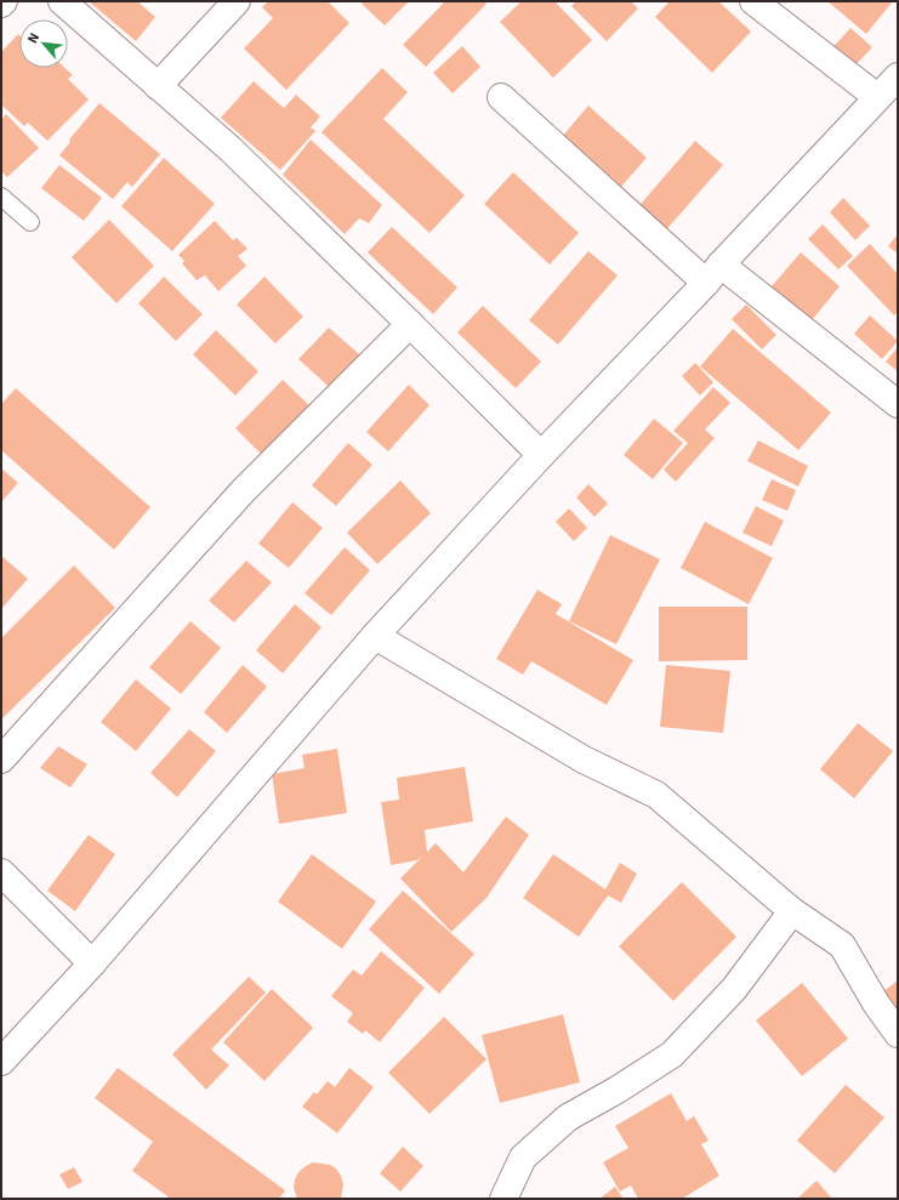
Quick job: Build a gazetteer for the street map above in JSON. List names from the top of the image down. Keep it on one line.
{"north":"top left"}
